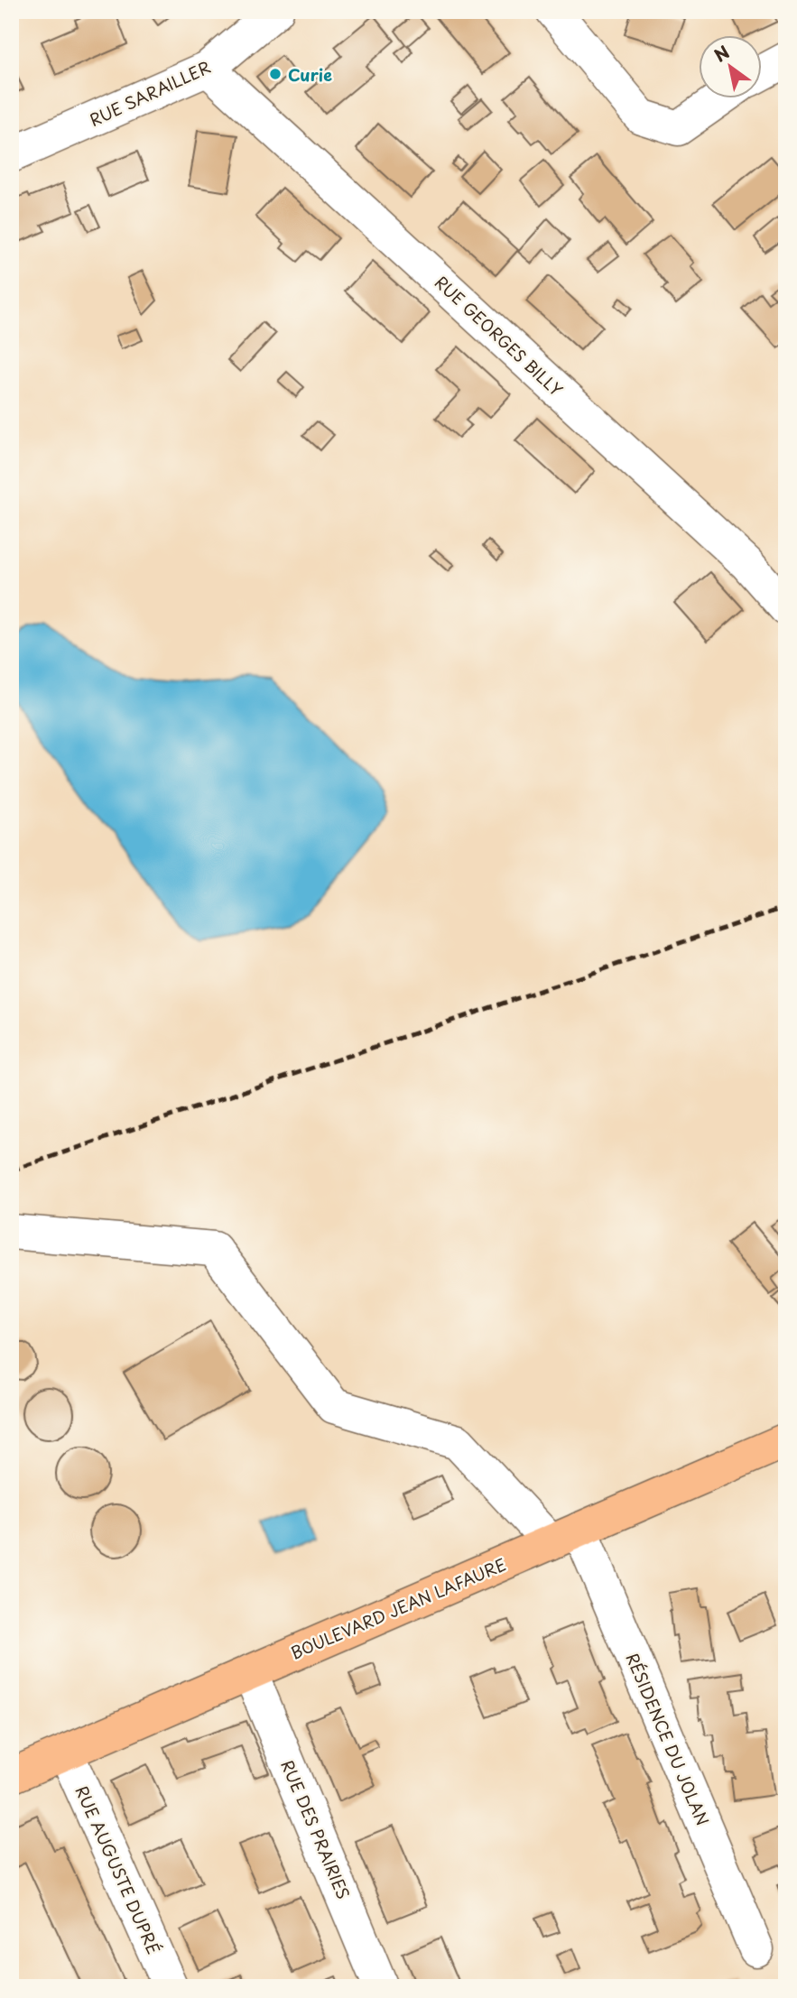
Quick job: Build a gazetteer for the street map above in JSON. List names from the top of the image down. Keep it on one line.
{"streets":{"main road":["BOULEVARD JEAN LAFAURE"],"street":["RUE SARAILLER","RUE GEORGES BILLY","RÉSIDENCE DU JOLAN","RUE DES PRAIRIES","RUE AUGUSTE DUPRÉ"]},"crossings":[["RUE SARAILLER","RUE GEORGES BILLY"],["BOULEVARD JEAN LAFAURE","RÉSIDENCE DU JOLAN"],["BOULEVARD JEAN LAFAURE","RUE DES PRAIRIES"],["BOULEVARD JEAN LAFAURE","RUE AUGUSTE DUPRÉ"]],"places":["Curie"],"north":"top left"}
